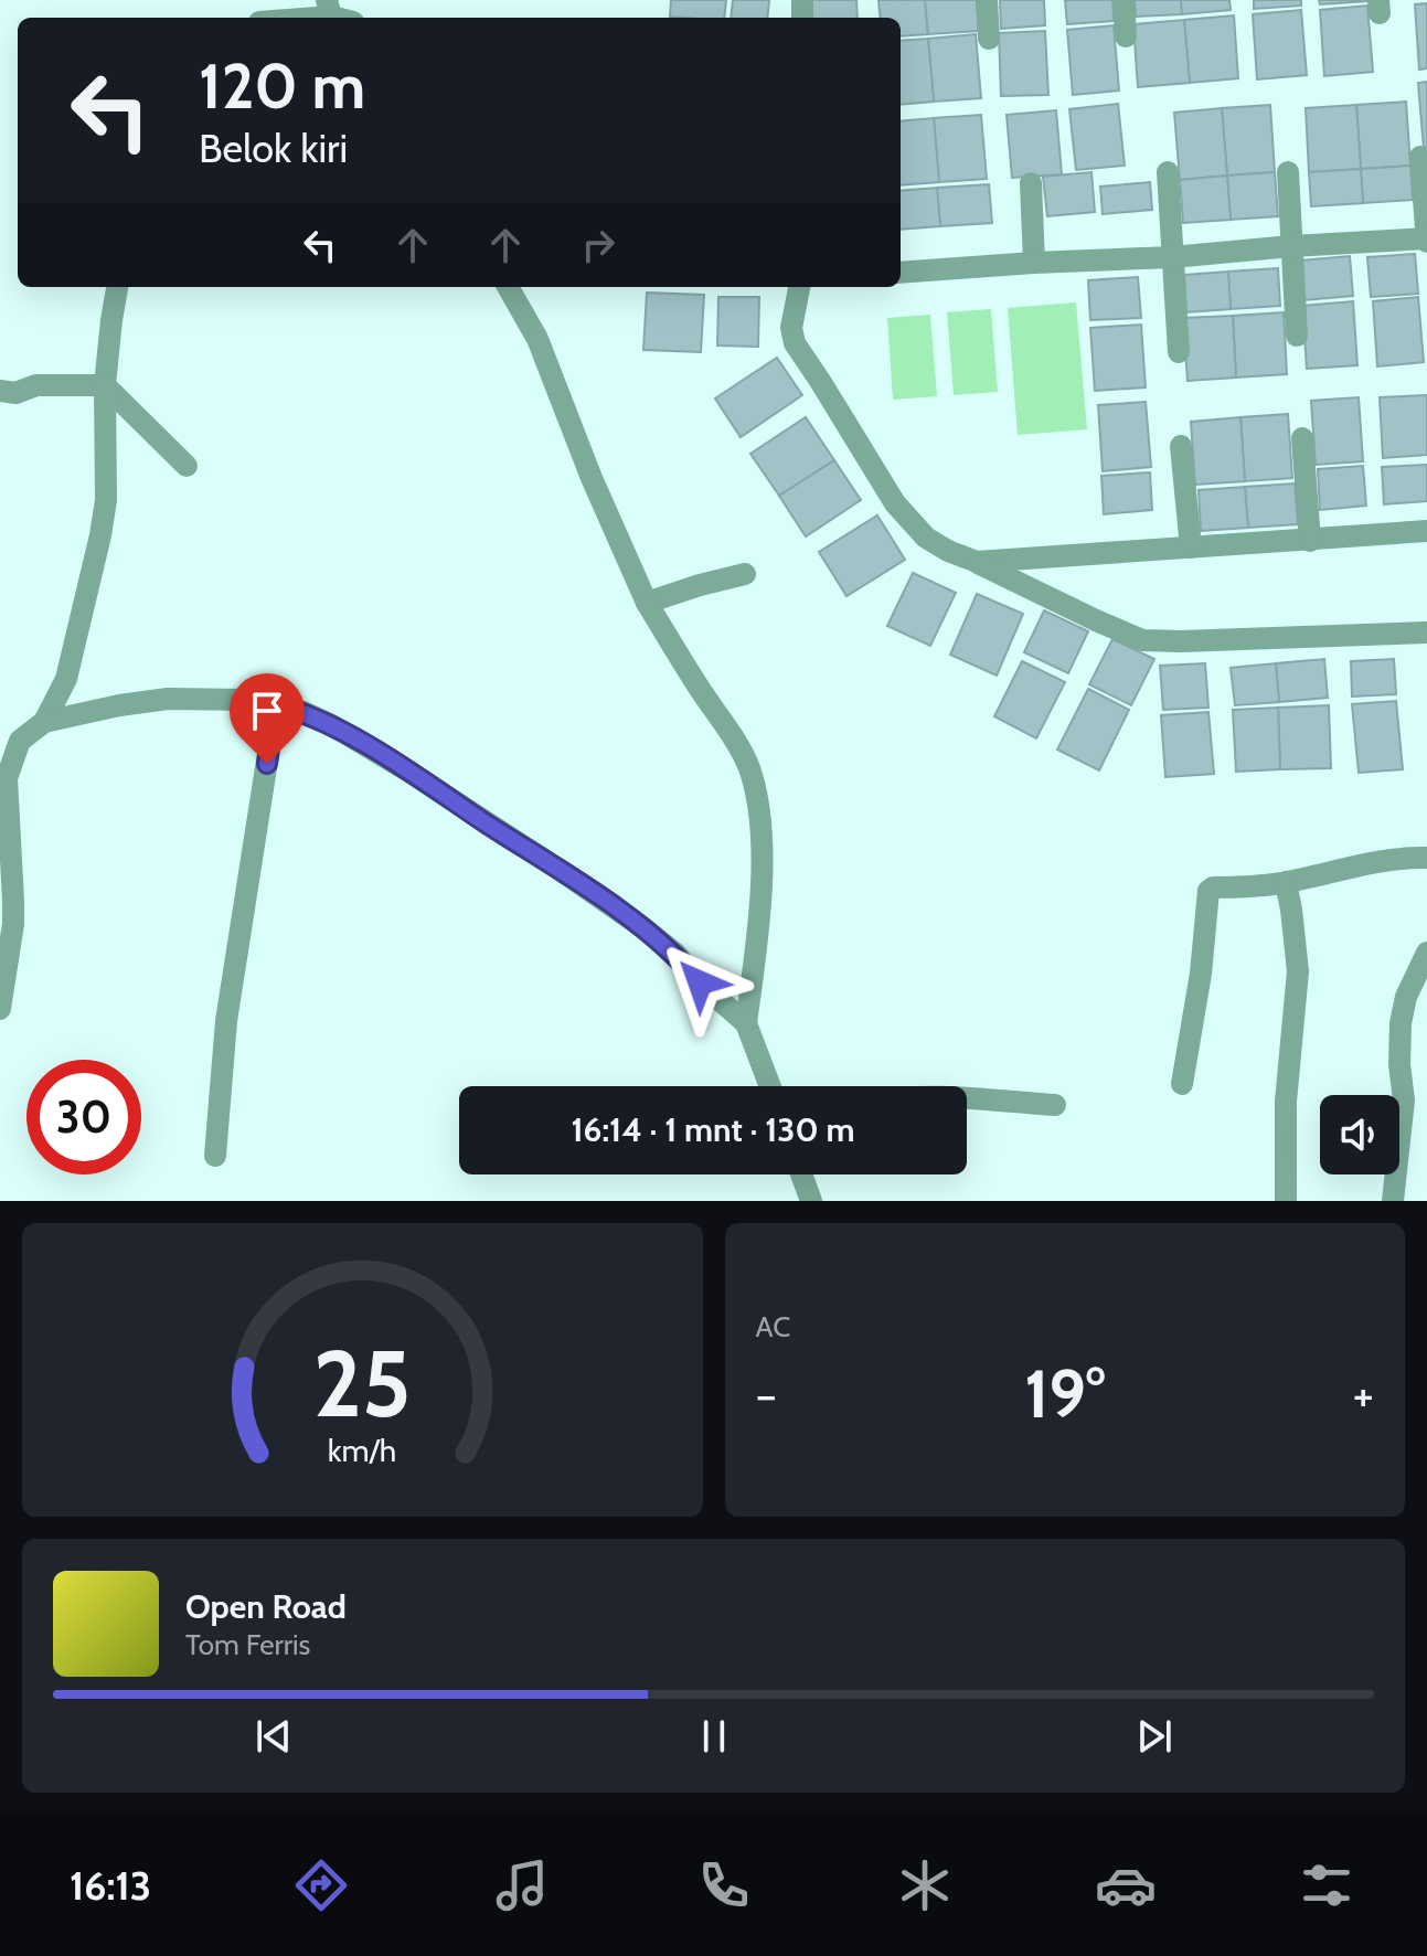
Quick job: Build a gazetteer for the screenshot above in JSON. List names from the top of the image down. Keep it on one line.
{"page":{"turn":["120 m","Belok kiri"],"limit":"30","trip":"16:14 · 1 mnt · 130 m","tile":"AC","heat":["−","19°","+"],"song":["Open Road","Tom Ferris"],"tabs":"16:13","gauge":["25","km/h"]}}
